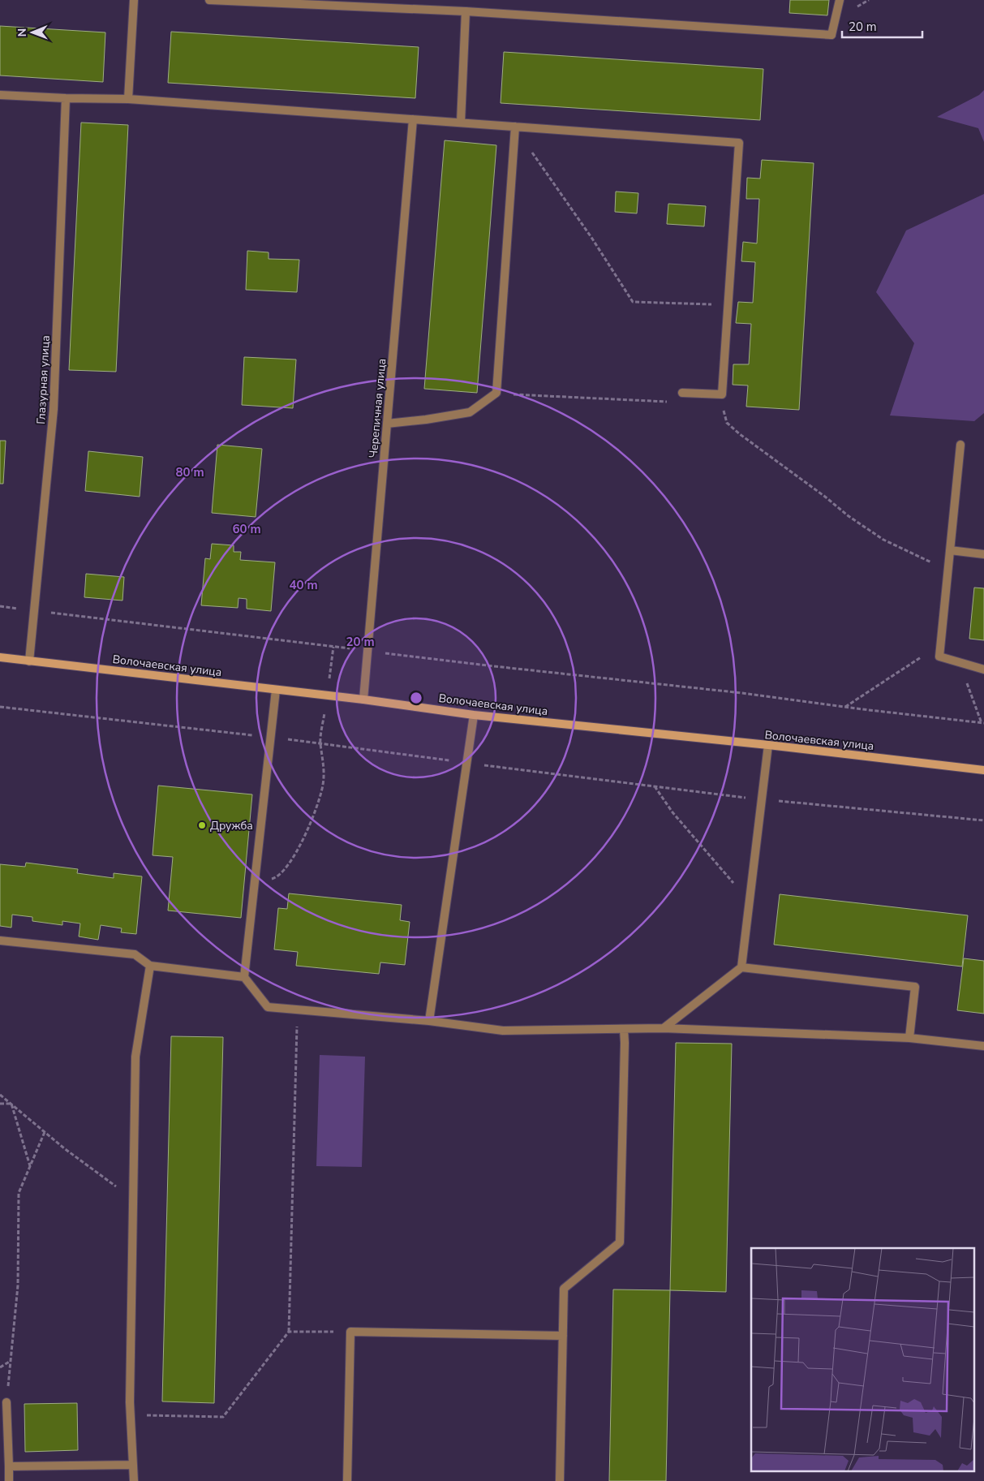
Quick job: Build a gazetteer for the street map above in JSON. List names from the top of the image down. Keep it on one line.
{"streets":{"street":["Глазурная улица","Черепичная улица","Волочаевская улица"]},"crossings":[["Глазурная улица","Волочаевская улица"],["Черепичная улица","Волочаевская улица"]],"places":["Дружба"],"scale_bar":"20 m","north":"left","rings":["80 m","60 m","40 m","20 m"]}
